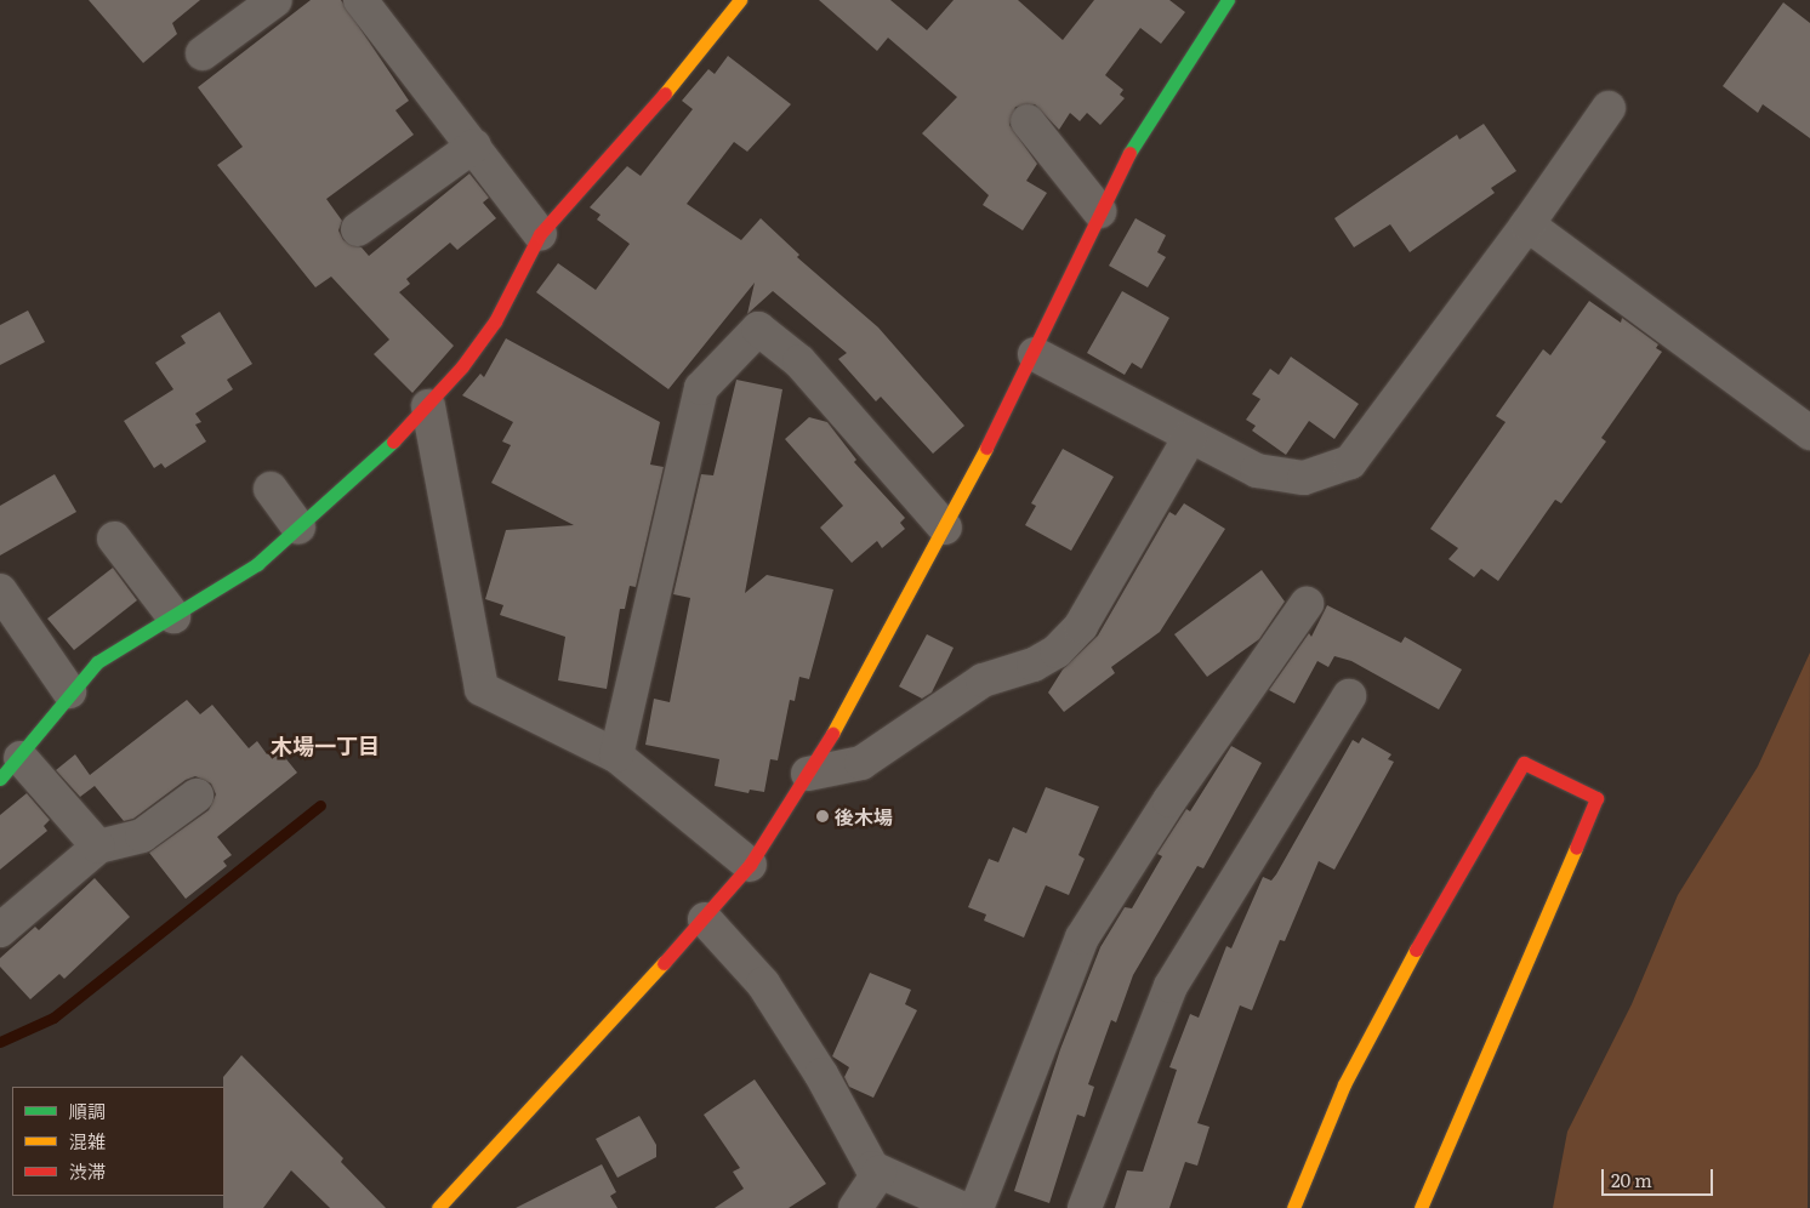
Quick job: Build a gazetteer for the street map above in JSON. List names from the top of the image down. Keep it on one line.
{"districts":["木場一丁目"],"places":["後木場"],"legend":["順調","混雑","渋滞"],"scale_bar":"20 m"}
